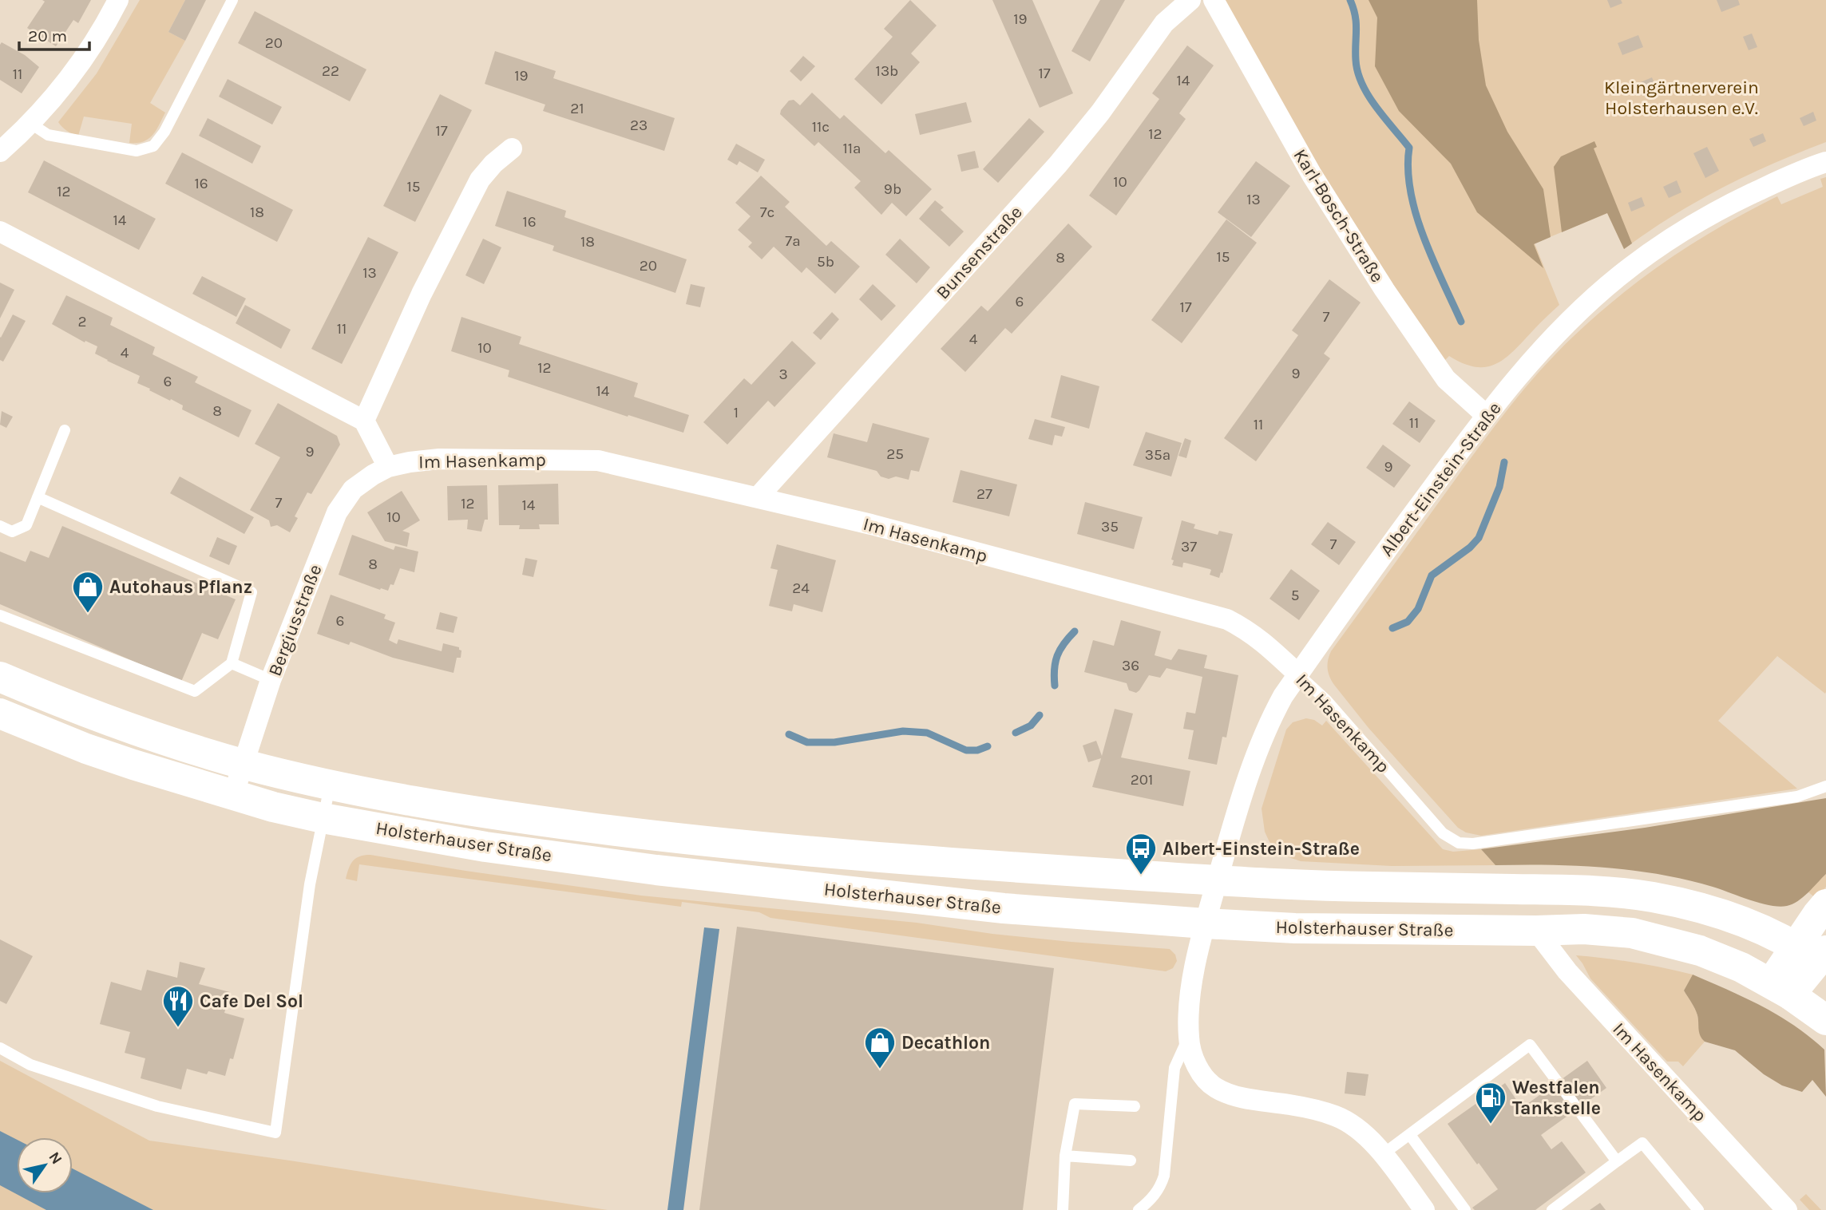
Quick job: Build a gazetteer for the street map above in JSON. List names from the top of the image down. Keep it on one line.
{"streets":{"main road":["Holsterhauser Straße"],"street":["Karl-Bosch-Straße","Bunsenstraße","Im Hasenkamp","Albert-Einstein-Straße","Bergiusstraße"]},"crossings":[["Karl-Bosch-Straße","Albert-Einstein-Straße"],["Bunsenstraße","Im Hasenkamp"],["Im Hasenkamp","Albert-Einstein-Straße"],["Im Hasenkamp","Bergiusstraße"],["Im Hasenkamp","Holsterhauser Straße"],["Albert-Einstein-Straße","Holsterhauser Straße"],["Bergiusstraße","Holsterhauser Straße"]],"parks":["Kleingärtnerverein Holsterhausen e.V."],"places":{"shop":["Autohaus Pflanz","Decathlon"],"bus stop":["Albert-Einstein-Straße"],"restaurant":["Cafe Del Sol"],"fuel station":["Westfalen Tankstelle"]},"house_numbers":["19","20","22","13b","17","11","19","14","21","23","11c","17","12","11a","10","16","15","9b","12","13","18","7c","14","16","7a","18","15","8","5b","20","13","6","17","7","2","11","4","10","4","12","9","3","6","14","8","1","11","11","9","25","35a","9","27","7","12","14","10","35","7","37","8","24","5","6","36","201"],"scale_bar":"20 m","north":"top right"}
